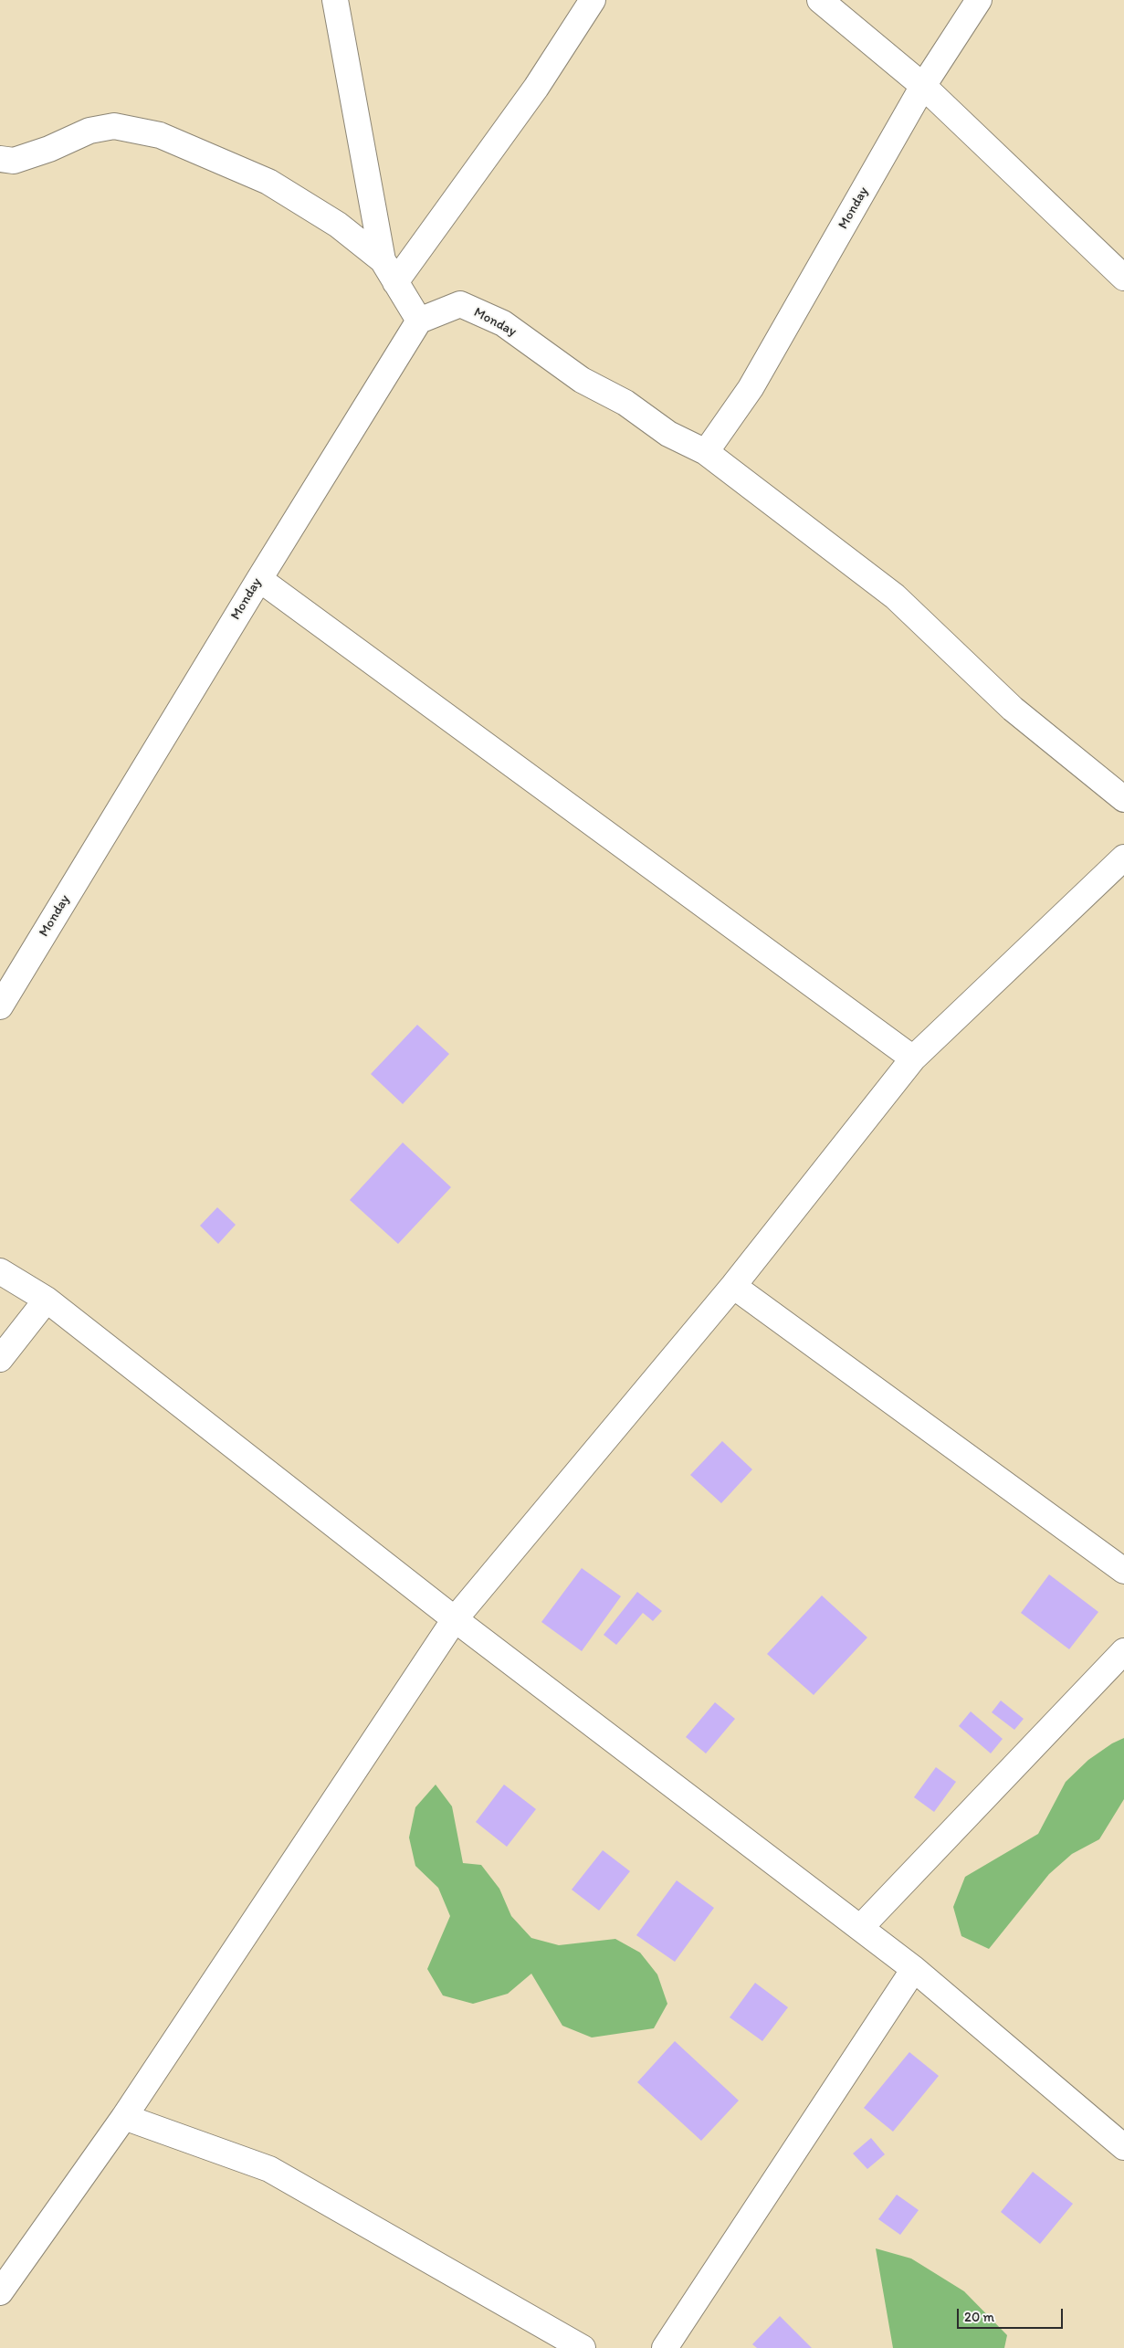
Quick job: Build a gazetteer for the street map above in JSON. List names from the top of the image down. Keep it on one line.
{"streets":{"street":["Monday"]},"scale_bar":"20 m"}
